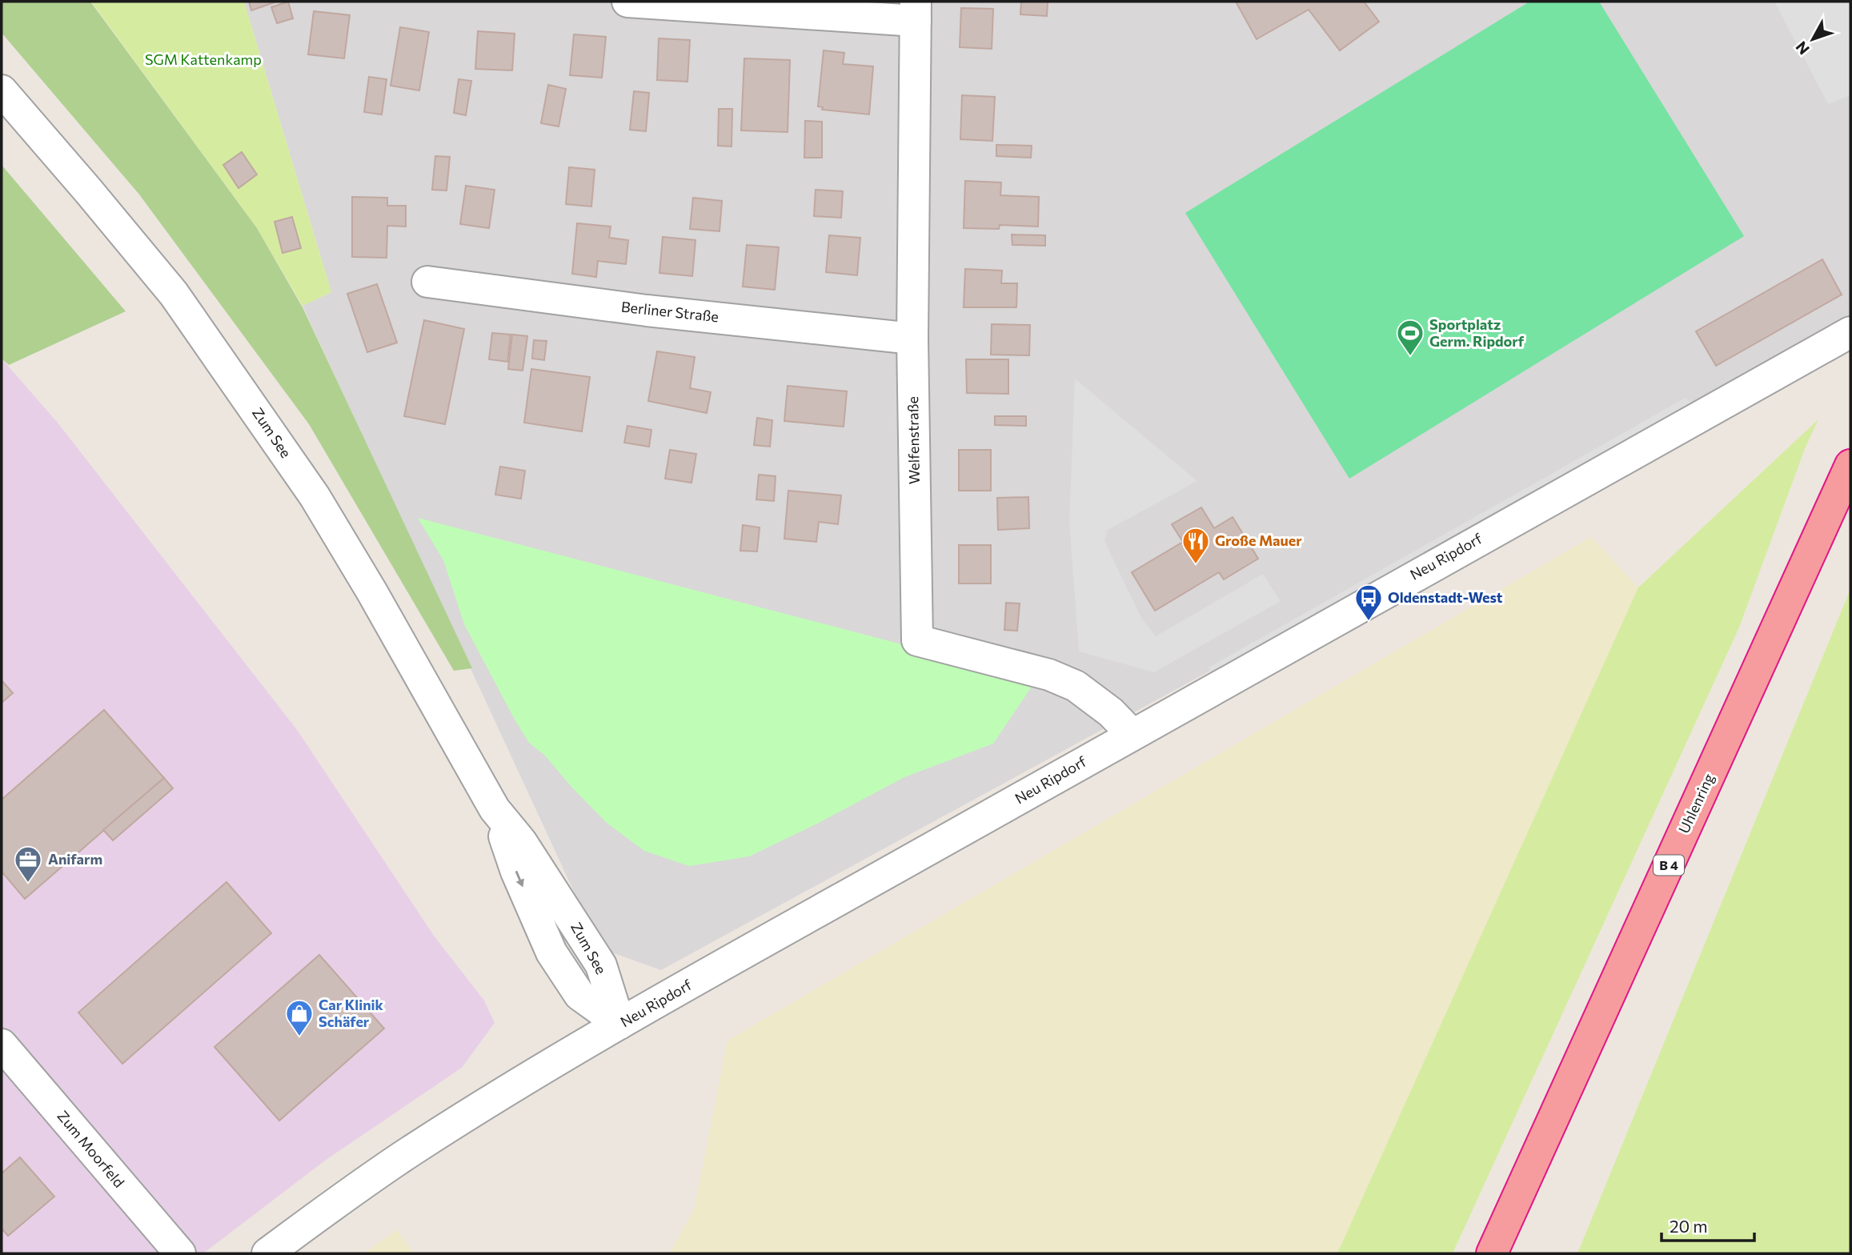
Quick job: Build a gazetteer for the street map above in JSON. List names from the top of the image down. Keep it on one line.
{"streets":{"highway":["Uhlenring","B 4"],"street":["Berliner Straße","Zum See","Welfenstraße","Neu Ripdorf","Zum Moorfeld"]},"crossings":[["Berliner Straße","Welfenstraße"],["Zum See","Neu Ripdorf"],["Welfenstraße","Neu Ripdorf"]],"parks":["SGM Kattenkamp"],"places":{"sports":["Sportplatz Germ. Ripdorf"],"restaurant":["Große Mauer"],"bus stop":["Oldenstadt-West"],"office":["Anifarm"],"shop":["Car Klinik Schäfer"]},"scale_bar":"20 m","north":"bottom left"}
